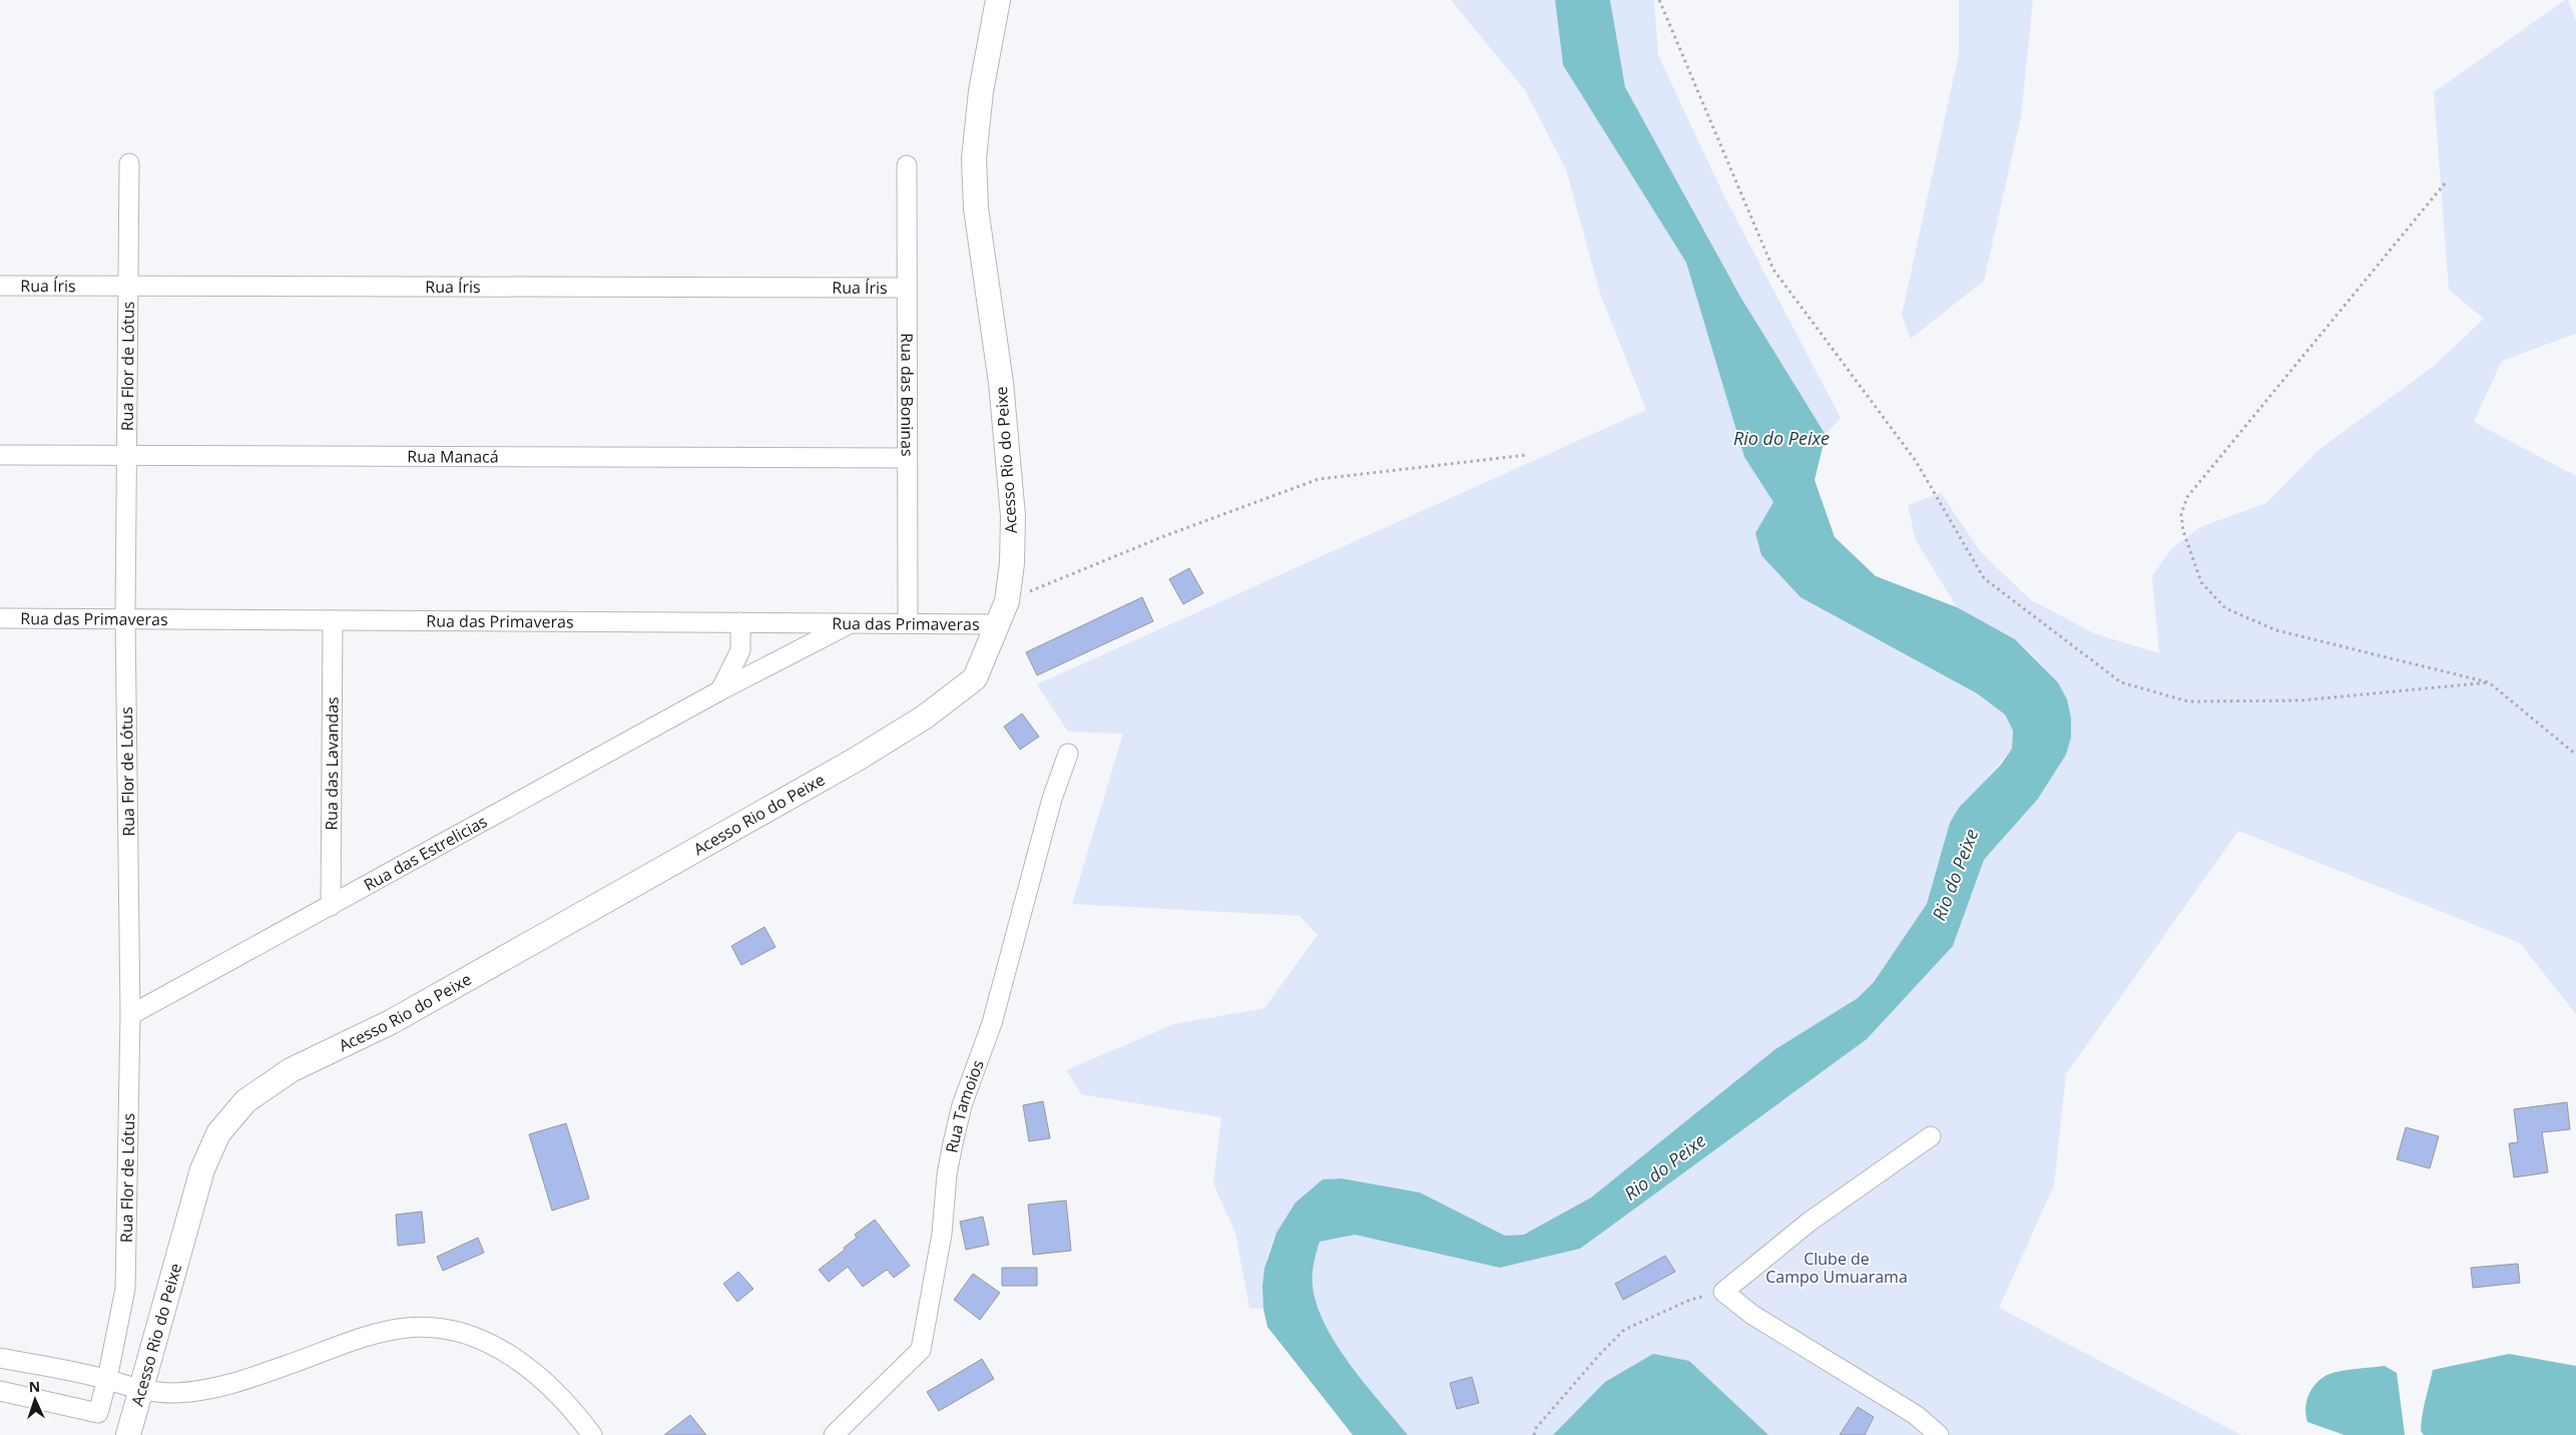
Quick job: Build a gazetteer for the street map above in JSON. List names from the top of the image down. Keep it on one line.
{"streets":{"street":["Rua Íris","Rua Flor de Lótus","Rua das Boninas","Rua Manacá","Acesso Rio do Peixe","Rua das Primaveras","Rua das Lavandas","Rua das Estrelicias","Rua Tamoios"]},"crossings":[["Rua Íris","Rua Flor de Lótus"],["Rua Íris","Rua das Boninas"],["Rua Flor de Lótus","Rua Manacá"],["Rua Flor de Lótus","Rua das Primaveras"],["Rua Flor de Lótus","Rua das Estrelicias"],["Rua das Boninas","Rua Manacá"],["Rua das Boninas","Rua das Primaveras"],["Acesso Rio do Peixe","Rua das Primaveras"],["Rua das Primaveras","Rua das Lavandas"],["Rua das Primaveras","Rua das Estrelicias"],["Rua das Lavandas","Rua das Estrelicias"]],"water":["Rio do Peixe"],"parks":["Clube de Campo Umuarama"],"north":"top"}
